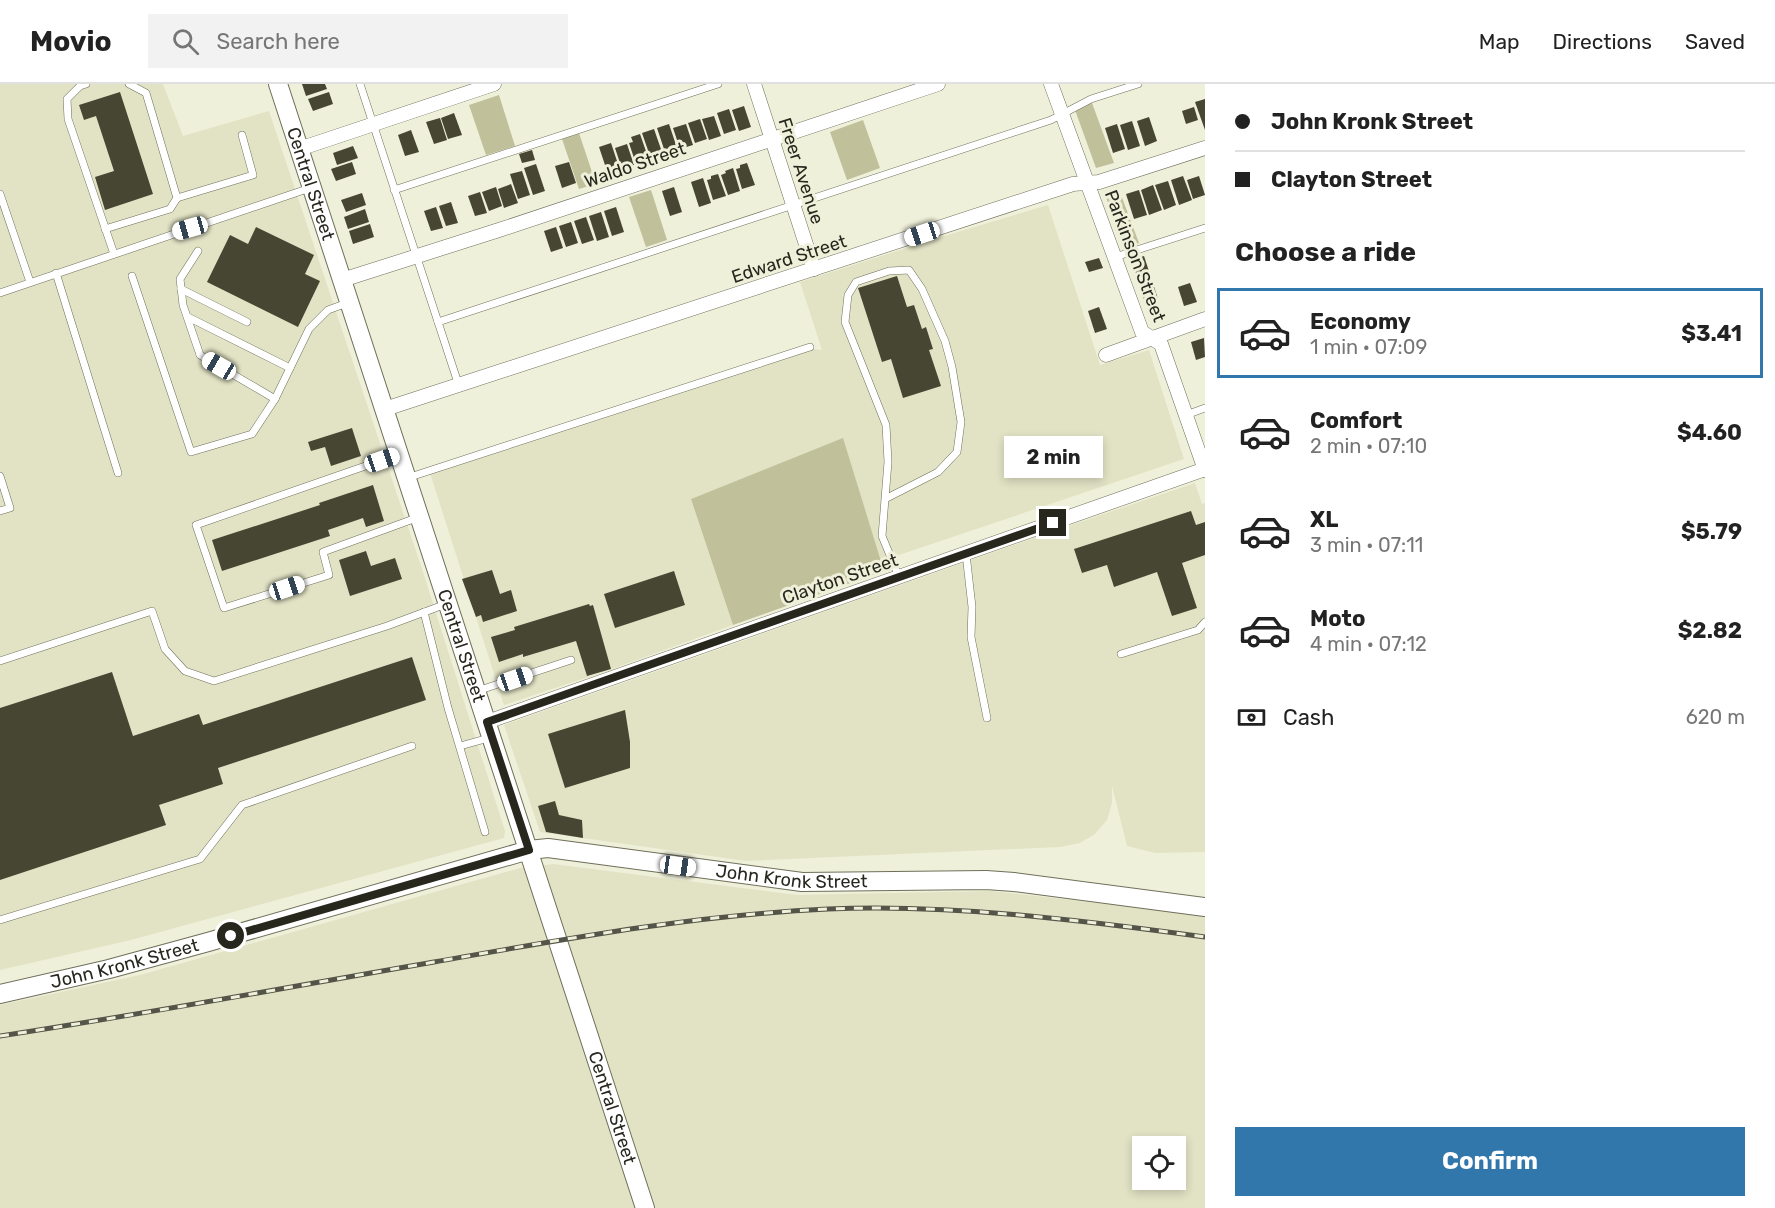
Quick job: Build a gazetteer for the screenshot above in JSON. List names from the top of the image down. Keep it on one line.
{"streets":{"street":["Waldo Street","Freer Avenue","Central Street","Parkinson Street","Edward Street","Clayton Street","John Kronk Street"]},"crossings":[["Waldo Street","Freer Avenue"],["Waldo Street","Central Street"],["Freer Avenue","Edward Street"],["Central Street","Edward Street"],["Central Street","Clayton Street"],["Central Street","John Kronk Street"],["Parkinson Street","Edward Street"],["Parkinson Street","Clayton Street"]],"page":{"header":"Movio","search":"Search here","nav":["Map","Directions","Saved"],"banner":["John Kronk Street","Clayton Street"],"heading":"Choose a ride","list":[{"name":"Economy","note":"1 min · 07:09","value":"$3.41"},{"name":"Comfort","note":"2 min · 07:10","value":"$4.60"},{"name":"XL","note":"3 min · 07:11","value":"$5.79"},{"name":"Moto","note":"4 min · 07:12","value":"$2.82"}],"bubble":"2 min","pay":["Cash","620 m"],"buttons":"Confirm"}}
